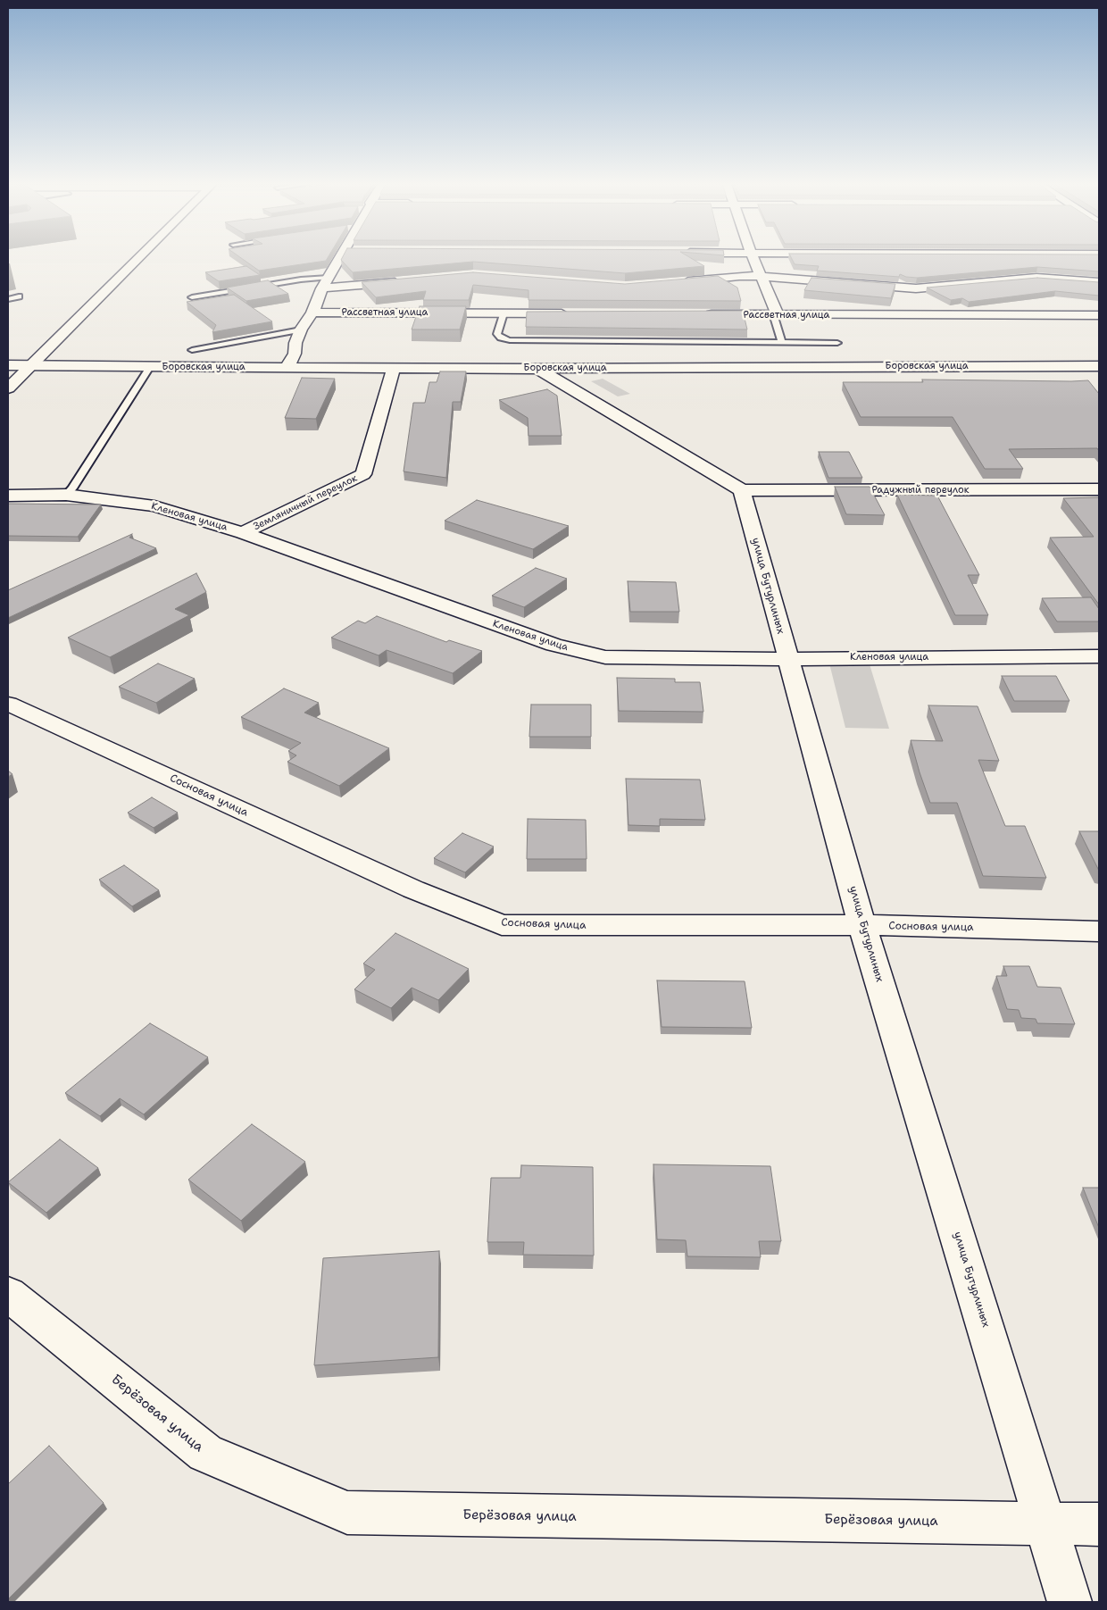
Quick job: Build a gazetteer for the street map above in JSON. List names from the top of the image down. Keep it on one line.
{"streets":{"street":["Рассветная улица","Боровская улица","Радужный переулок","Земляничный переулок","Кленовая улица","улица Бутурлиных","Сосновая улица","Берёзовая улица"]},"crossings":[["Боровская улица","Земляничный переулок"],["Радужный переулок","улица Бутурлиных"],["Земляничный переулок","Кленовая улица"],["Кленовая улица","улица Бутурлиных"],["улица Бутурлиных","Сосновая улица"],["улица Бутурлиных","Берёзовая улица"]]}
